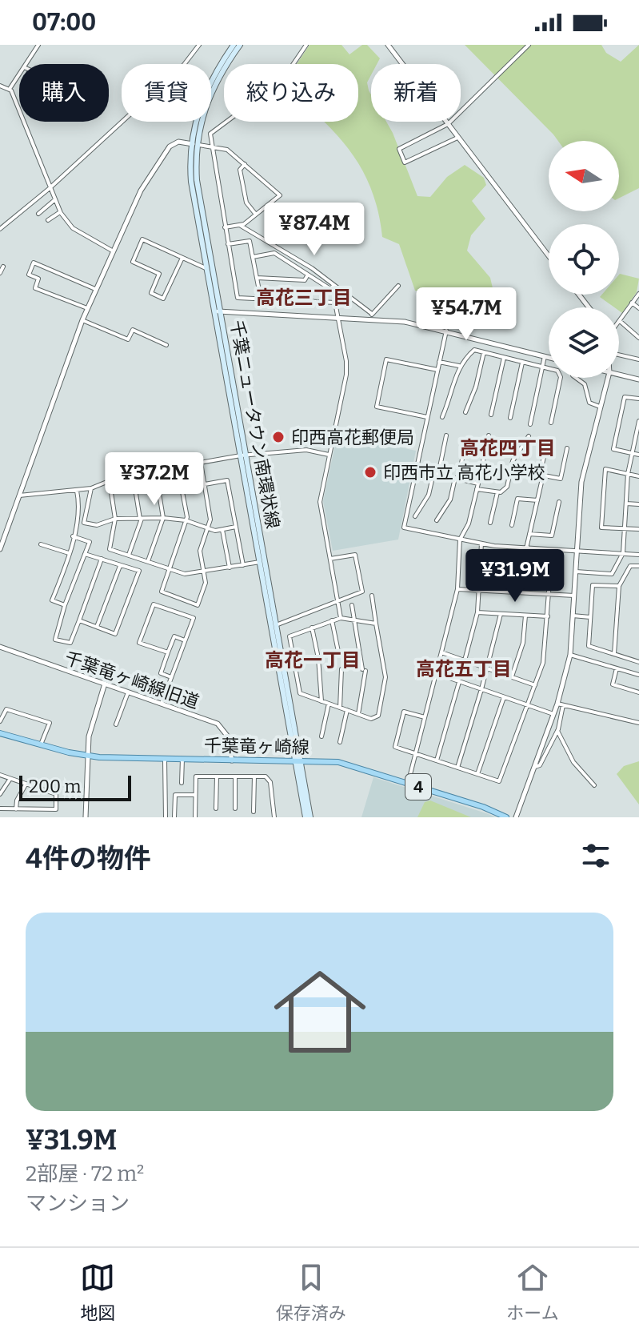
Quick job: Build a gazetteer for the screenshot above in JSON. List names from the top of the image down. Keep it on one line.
{"streets":{"main road":["千葉ニュータウン南環状線","千葉竜ヶ崎線","4"],"street":["千葉竜ヶ崎線旧道"]},"crossings":[["千葉ニュータウン南環状線","千葉竜ヶ崎線"],["千葉竜ヶ崎線旧道","千葉竜ヶ崎線"]],"districts":["高花三丁目","高花四丁目","高花一丁目","高花五丁目"],"places":["印西高花郵便局","印西市立 高花小学校"],"scale_bar":"200 m","north":"left","page":{"status":"07:00","chip":["購入","賃貸","絞り込み","新着"],"price":["¥87.4M","¥54.7M","¥37.2M","¥31.9M"],"scale":"200 m","heading":"4件の物件","list":[{"name":"¥31.9M","note":"2部屋 · 72 m² · マンション"}],"tabs":["地図","保存済み","ホーム"]}}
